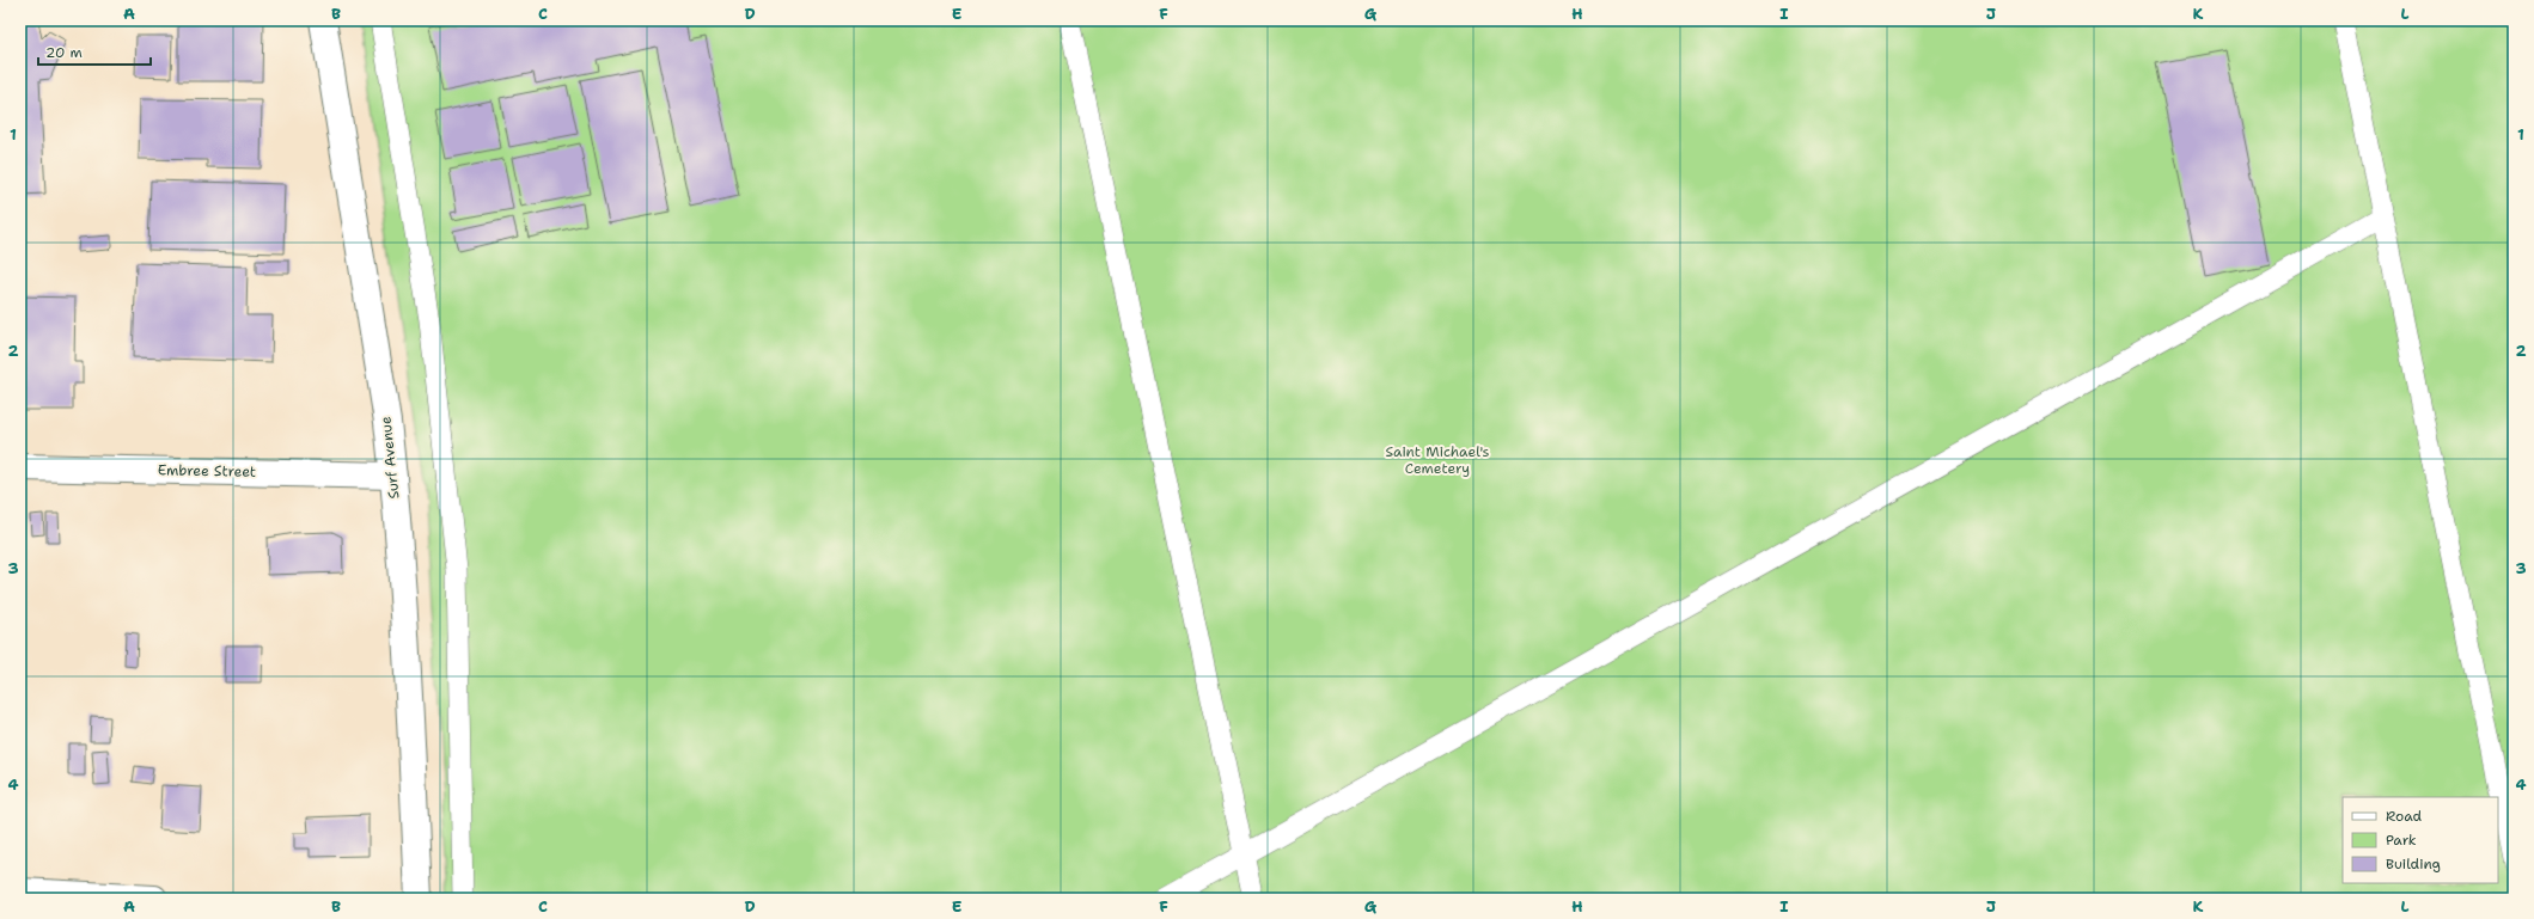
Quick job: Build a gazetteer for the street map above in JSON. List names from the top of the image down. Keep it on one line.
{"streets":{"street":["Surf Avenue","Embree Street"]},"crossings":[["Surf Avenue","Embree Street"]],"parks":["Saint Michael's Cemetery"],"legend":["Road","Park","Building"],"scale_bar":"20 m","grid":{"columns":["A","B","C","D","E","F","G","H","I","J","K","L"],"rows":["1","2","3","4"]}}
